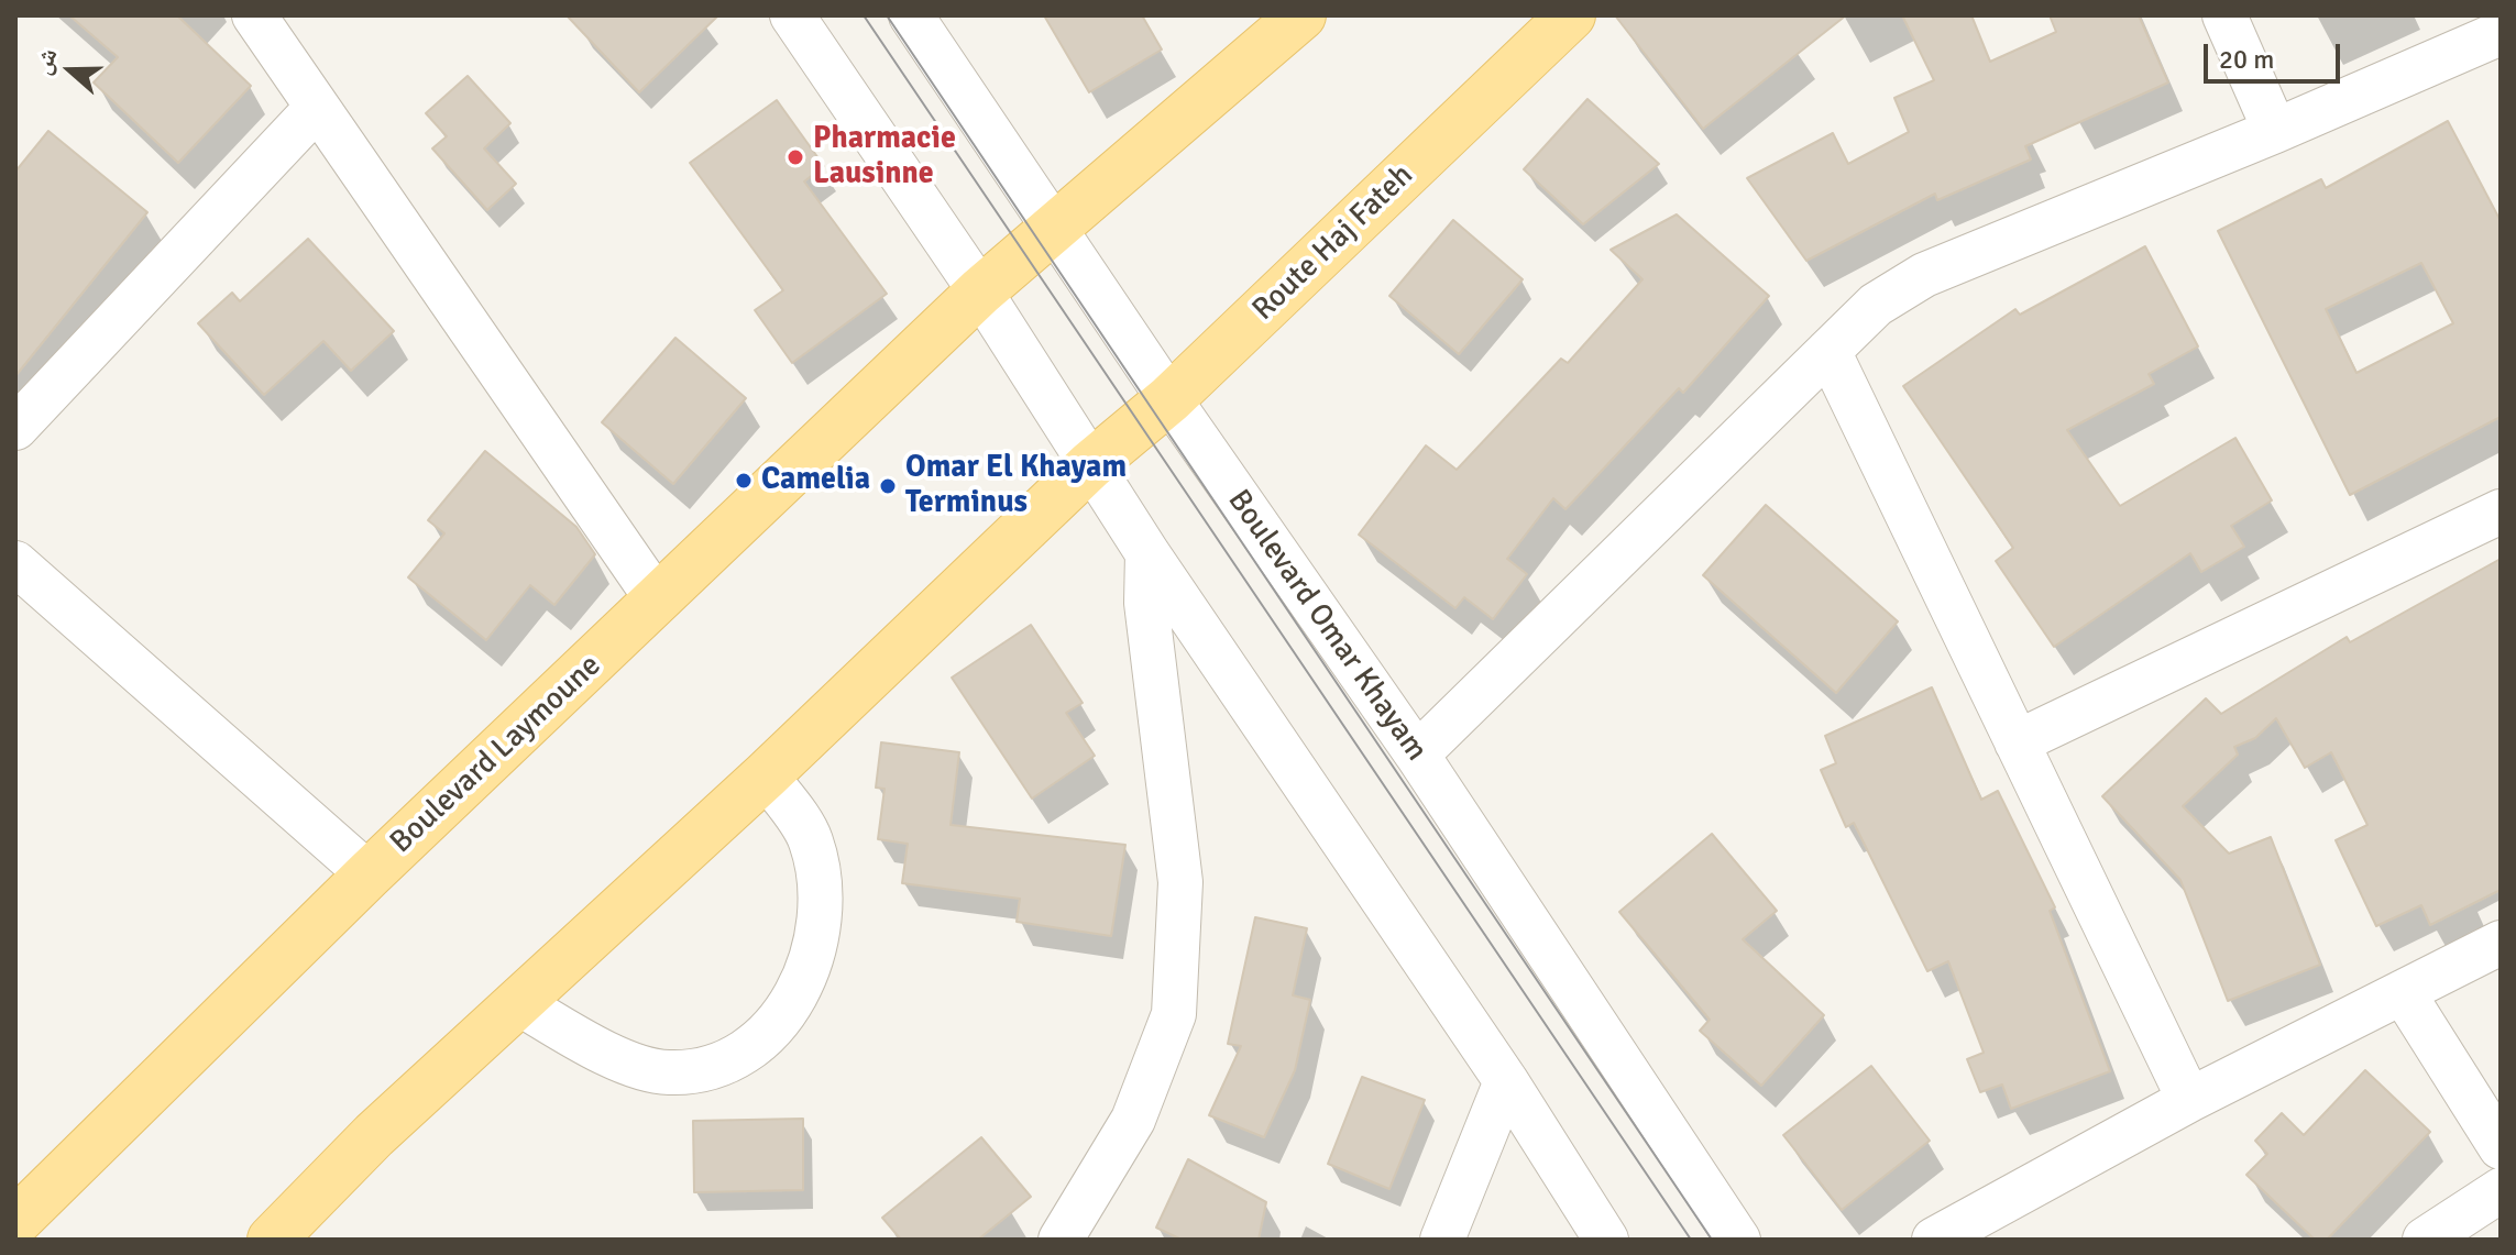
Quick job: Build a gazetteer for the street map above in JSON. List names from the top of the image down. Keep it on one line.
{"streets":{"main road":["Route Haj Fateh","Boulevard Laymoune"],"street":["Boulevard Omar Khayam"]},"crossings":[["Route Haj Fateh","Boulevard Omar Khayam"]],"places":["Pharmacie Lausinne","Camelia","Omar El Khayam Terminus"],"scale_bar":"20 m","north":"left"}
